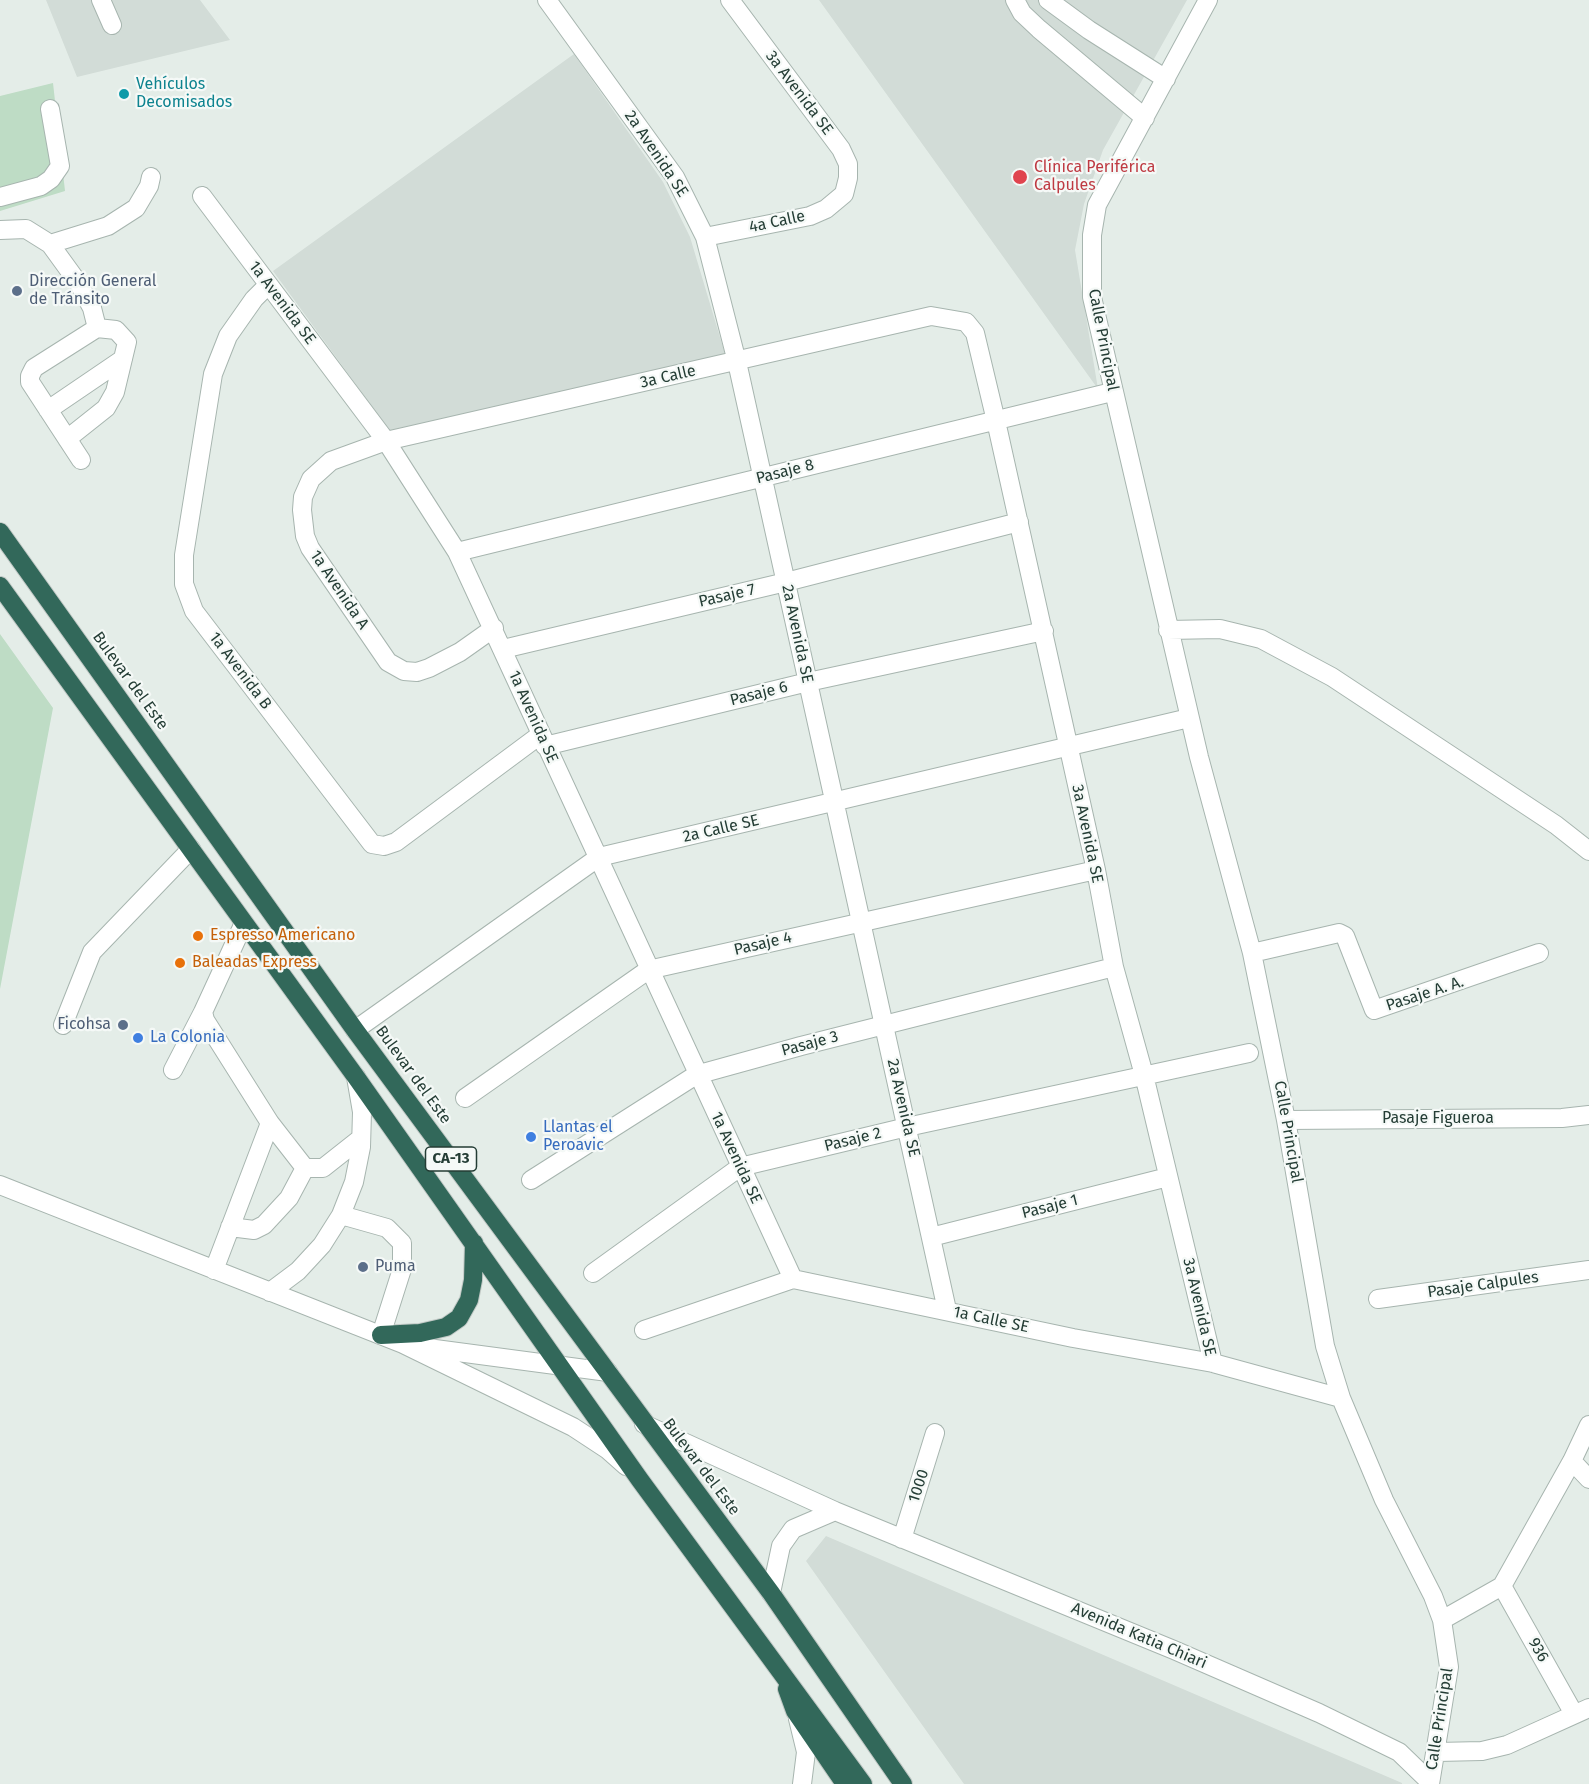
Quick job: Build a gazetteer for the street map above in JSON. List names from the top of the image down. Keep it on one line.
{"streets":{"highway":["Bulevar del Este","CA-13"],"street":["3a Avenida SE","2a Avenida SE","4a Calle","1a Avenida SE","Calle Principal","3a Calle","Pasaje 8","1a Avenida A","Pasaje 7","1a Avenida B","Pasaje 6","2a Calle SE","Pasaje 4","Pasaje A. A.","Pasaje 3","Pasaje Figueroa","Pasaje 2","Pasaje 1","Pasaje Calpules","1a Calle SE","1000","Avenida Katia Chiari","936"]},"crossings":[["3a Avenida SE","4a Calle"],["3a Avenida SE","3a Calle"],["3a Avenida SE","Pasaje 8"],["3a Avenida SE","Pasaje 7"],["3a Avenida SE","Pasaje 6"],["3a Avenida SE","2a Calle SE"],["3a Avenida SE","Pasaje 4"],["3a Avenida SE","Pasaje 3"],["3a Avenida SE","Pasaje 2"],["3a Avenida SE","Pasaje 1"],["3a Avenida SE","1a Calle SE"],["2a Avenida SE","4a Calle"],["2a Avenida SE","3a Calle"],["2a Avenida SE","Pasaje 8"],["2a Avenida SE","Pasaje 7"],["2a Avenida SE","Pasaje 6"],["2a Avenida SE","2a Calle SE"],["2a Avenida SE","Pasaje 4"],["2a Avenida SE","Pasaje 3"],["2a Avenida SE","Pasaje 2"],["2a Avenida SE","Pasaje 1"],["2a Avenida SE","1a Calle SE"],["1a Avenida SE","3a Calle"],["1a Avenida SE","Pasaje 8"],["1a Avenida SE","1a Avenida A"],["1a Avenida SE","Pasaje 7"],["1a Avenida SE","1a Avenida B"],["1a Avenida SE","Pasaje 6"],["1a Avenida SE","2a Calle SE"],["1a Avenida SE","Pasaje 4"],["1a Avenida SE","Pasaje 3"],["1a Avenida SE","Pasaje 2"],["1a Avenida SE","1a Calle SE"],["Calle Principal","Pasaje 8"],["Calle Principal","2a Calle SE"],["Calle Principal","Pasaje A. A."],["Calle Principal","Pasaje Figueroa"],["Calle Principal","1a Calle SE"],["Calle Principal","Avenida Katia Chiari"],["3a Calle","1a Avenida A"],["1a Avenida B","Pasaje 6"],["Bulevar del Este","2a Calle SE"],["Bulevar del Este","Avenida Katia Chiari"],["1000","Avenida Katia Chiari"]],"places":["Vehículos Decomisados","Clínica Periférica Calpules","Dirección General de Tránsito","Espresso Americano","Baleadas Express","Ficohsa","La Colonia","Llantas el Peroavic","Puma"]}
